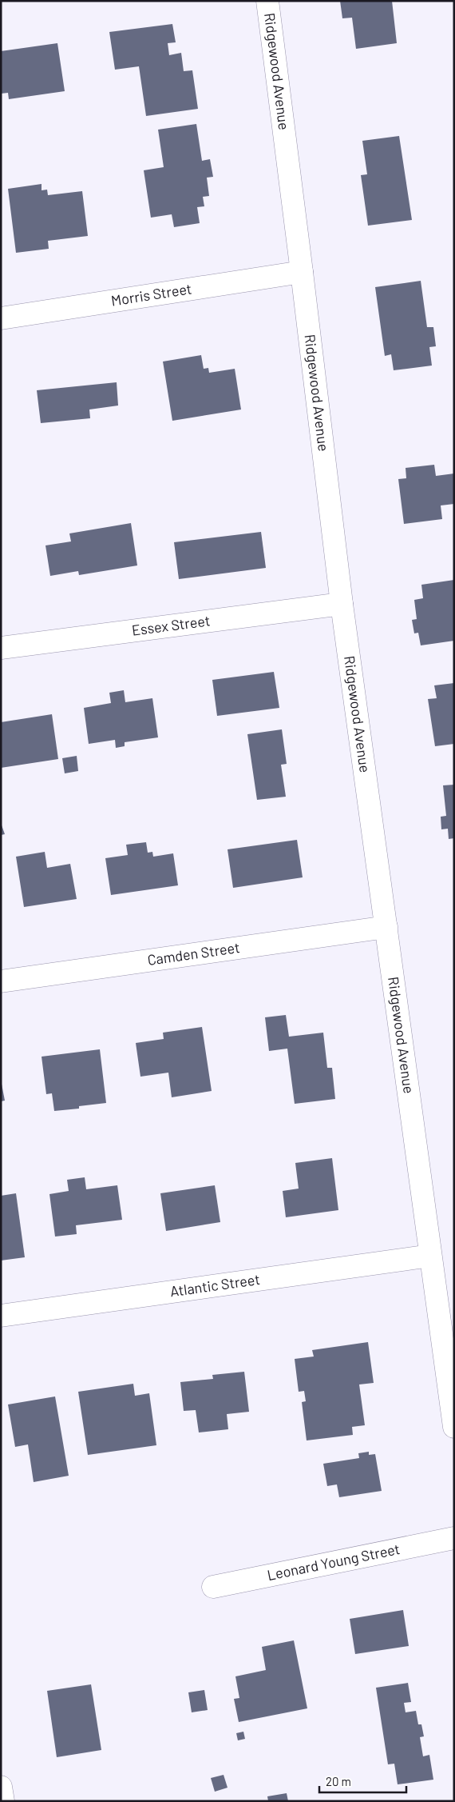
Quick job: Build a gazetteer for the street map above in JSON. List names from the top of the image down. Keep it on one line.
{"streets":{"street":["Ridgewood Avenue","Morris Street","Essex Street","Camden Street","Atlantic Street","Leonard Young Street"]},"crossings":[["Ridgewood Avenue","Morris Street"],["Ridgewood Avenue","Essex Street"],["Ridgewood Avenue","Camden Street"],["Ridgewood Avenue","Atlantic Street"]],"scale_bar":"20 m"}
